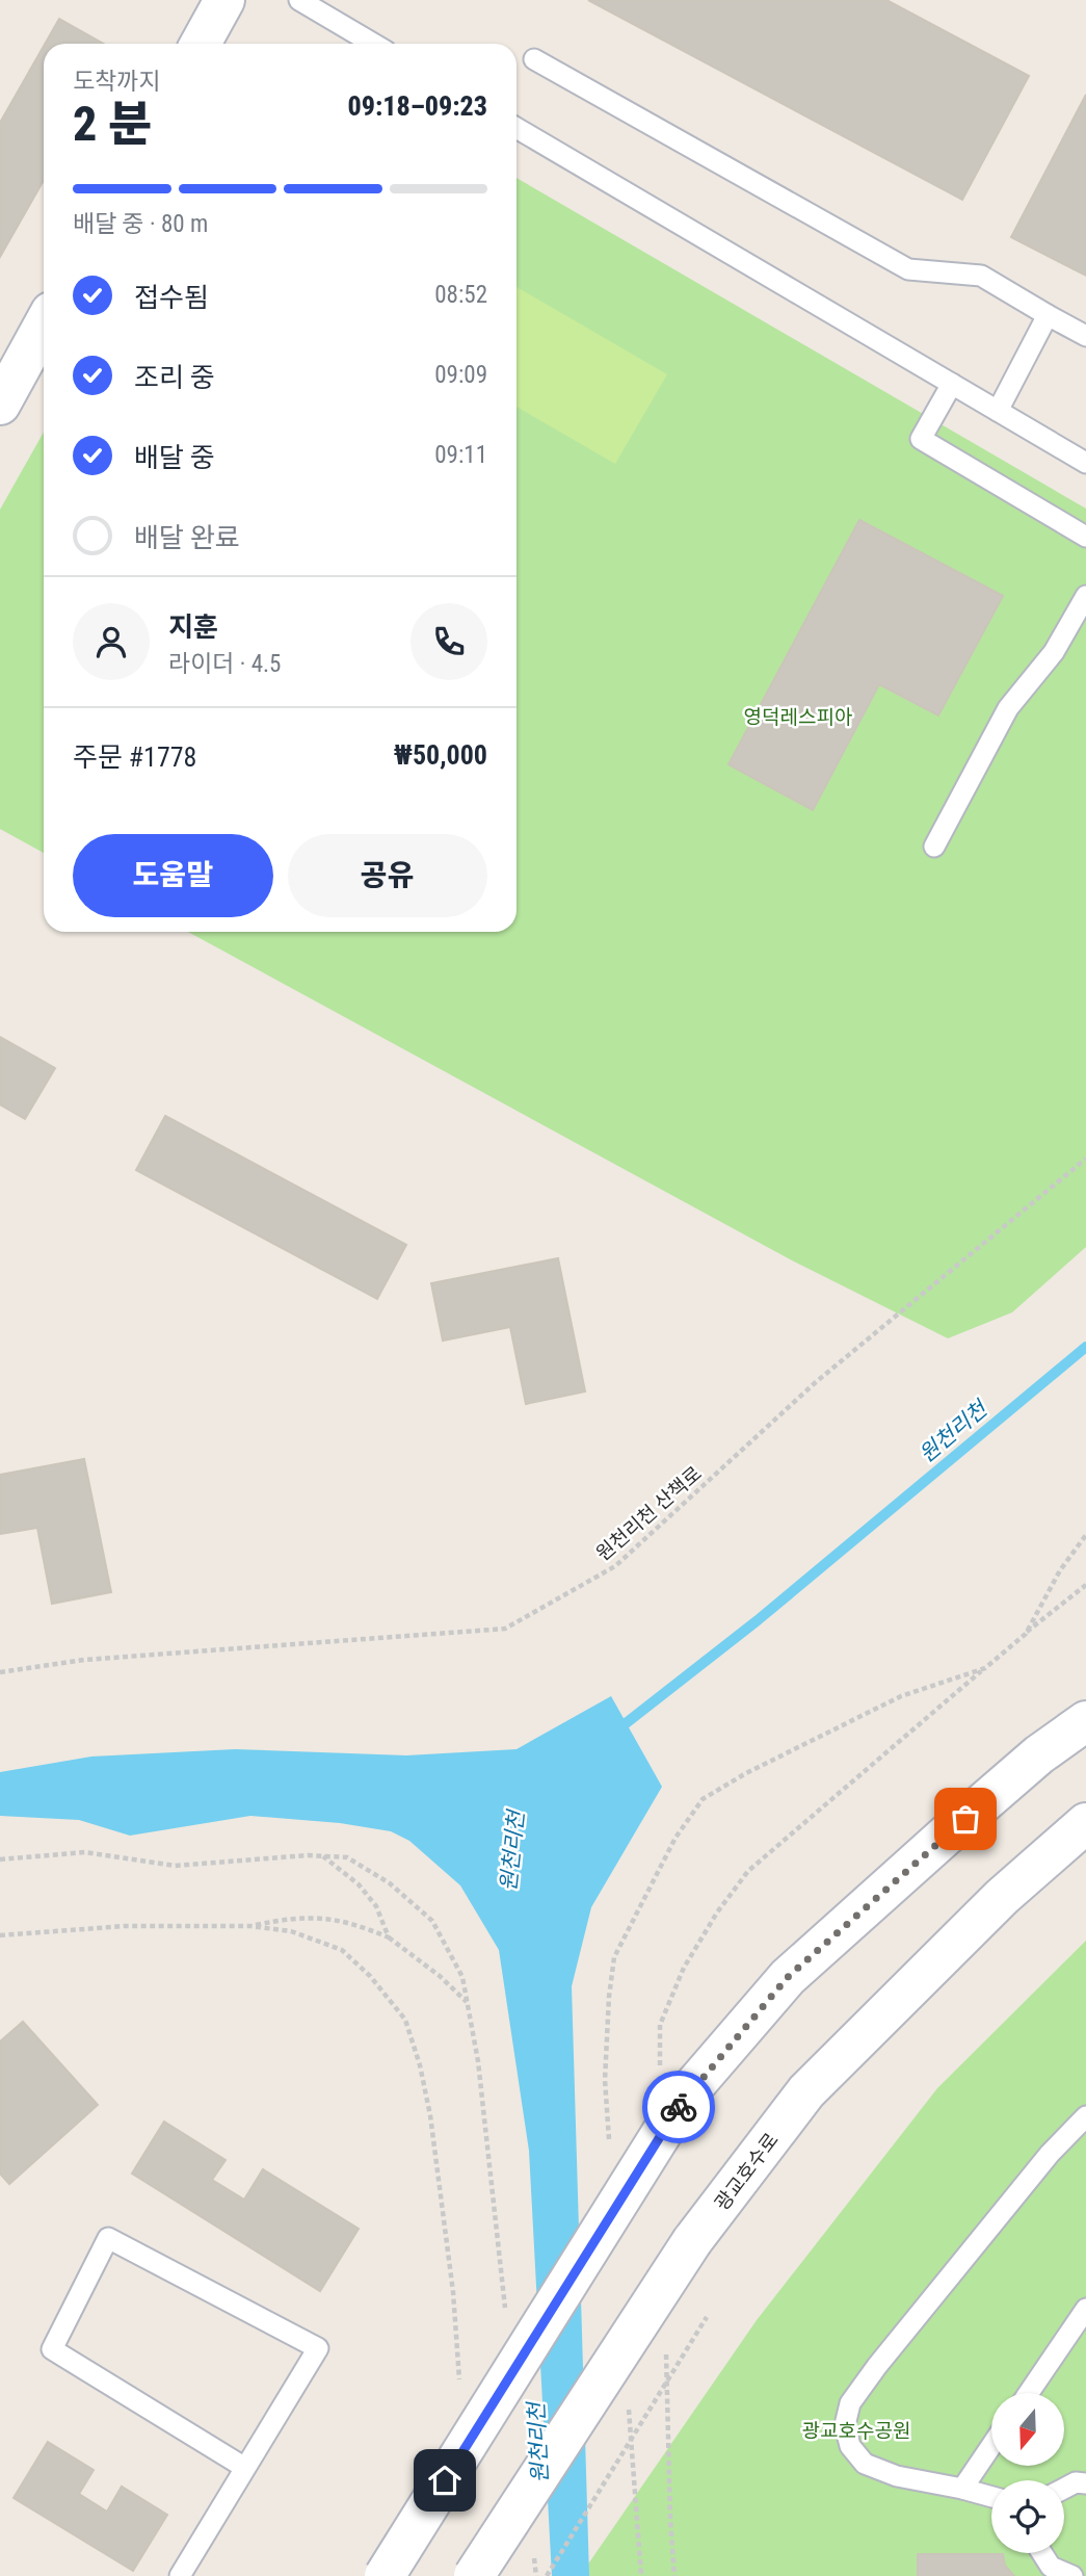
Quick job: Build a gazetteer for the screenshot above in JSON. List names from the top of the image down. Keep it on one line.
{"streets":{"main road":["광교호수로"],"path":["원천리천 산책로"]},"water":["원천리천"],"parks":["영덕레스피아","광교호수공원"],"north":"bottom","page":{"heading":["2 분","도착까지","09:18–09:23"],"panel":["지훈","라이더 · 4.5","주문 #1778","₩50,000"],"bar":"배달 중 · 80 m","list":[["접수됨","08:52"],["조리 중","09:09"],["배달 중","09:11"],"배달 완료"],"buttons":["도움말","공유"]}}
